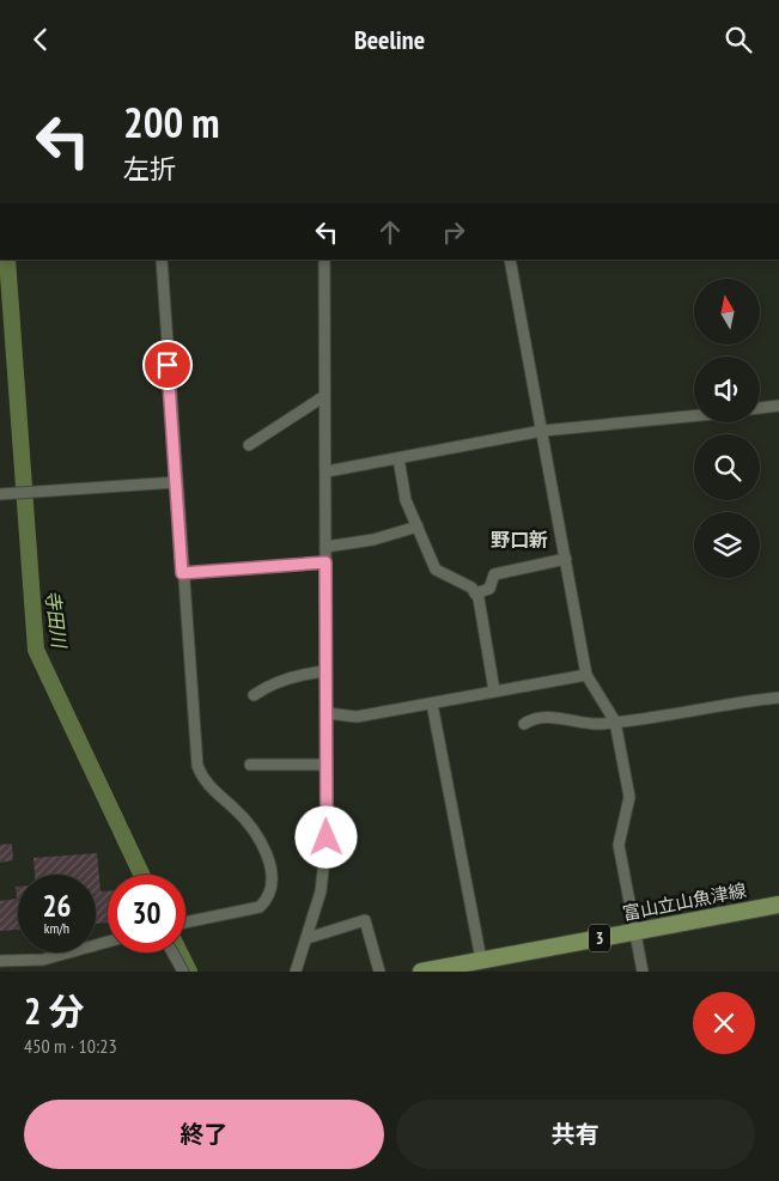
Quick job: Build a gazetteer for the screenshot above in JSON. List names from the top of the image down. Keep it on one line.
{"streets":{"main road":["富山立山魚津線","3"]},"districts":["野口新"],"water":["寺田川"],"north":"top","page":{"header":"Beeline","turn":["200 m","左折"],"speed":"26 km/h","limit":"30","heading":["2 分","450 m · 10:23"],"buttons":["終了","共有"]}}
